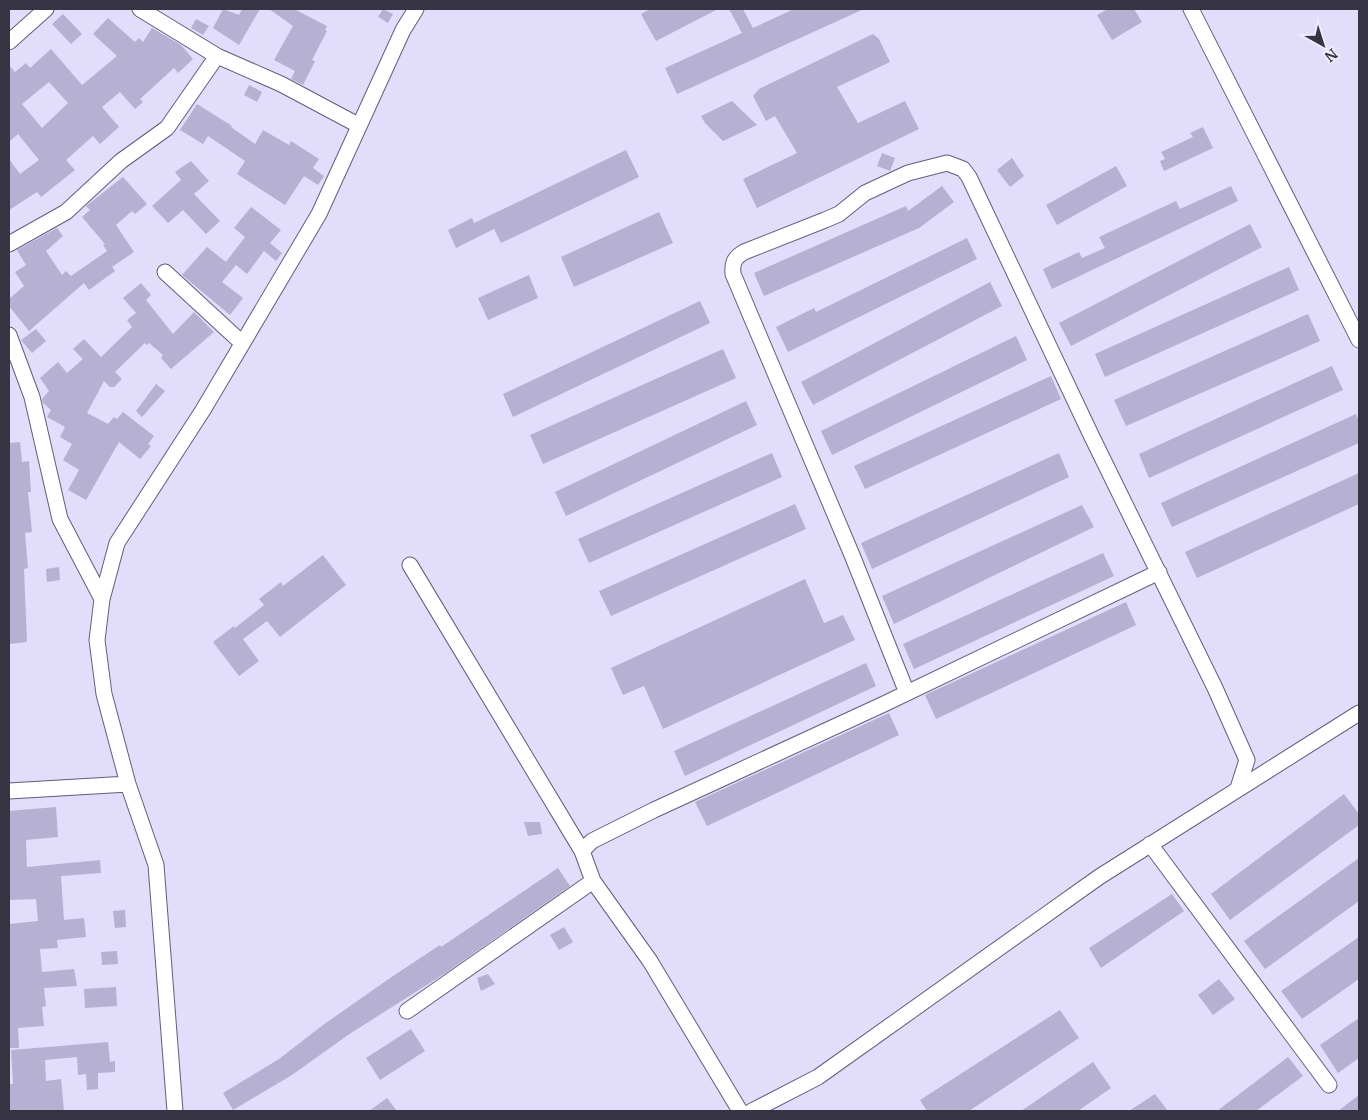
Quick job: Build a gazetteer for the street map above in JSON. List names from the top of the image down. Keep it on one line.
{"north":"bottom right"}
